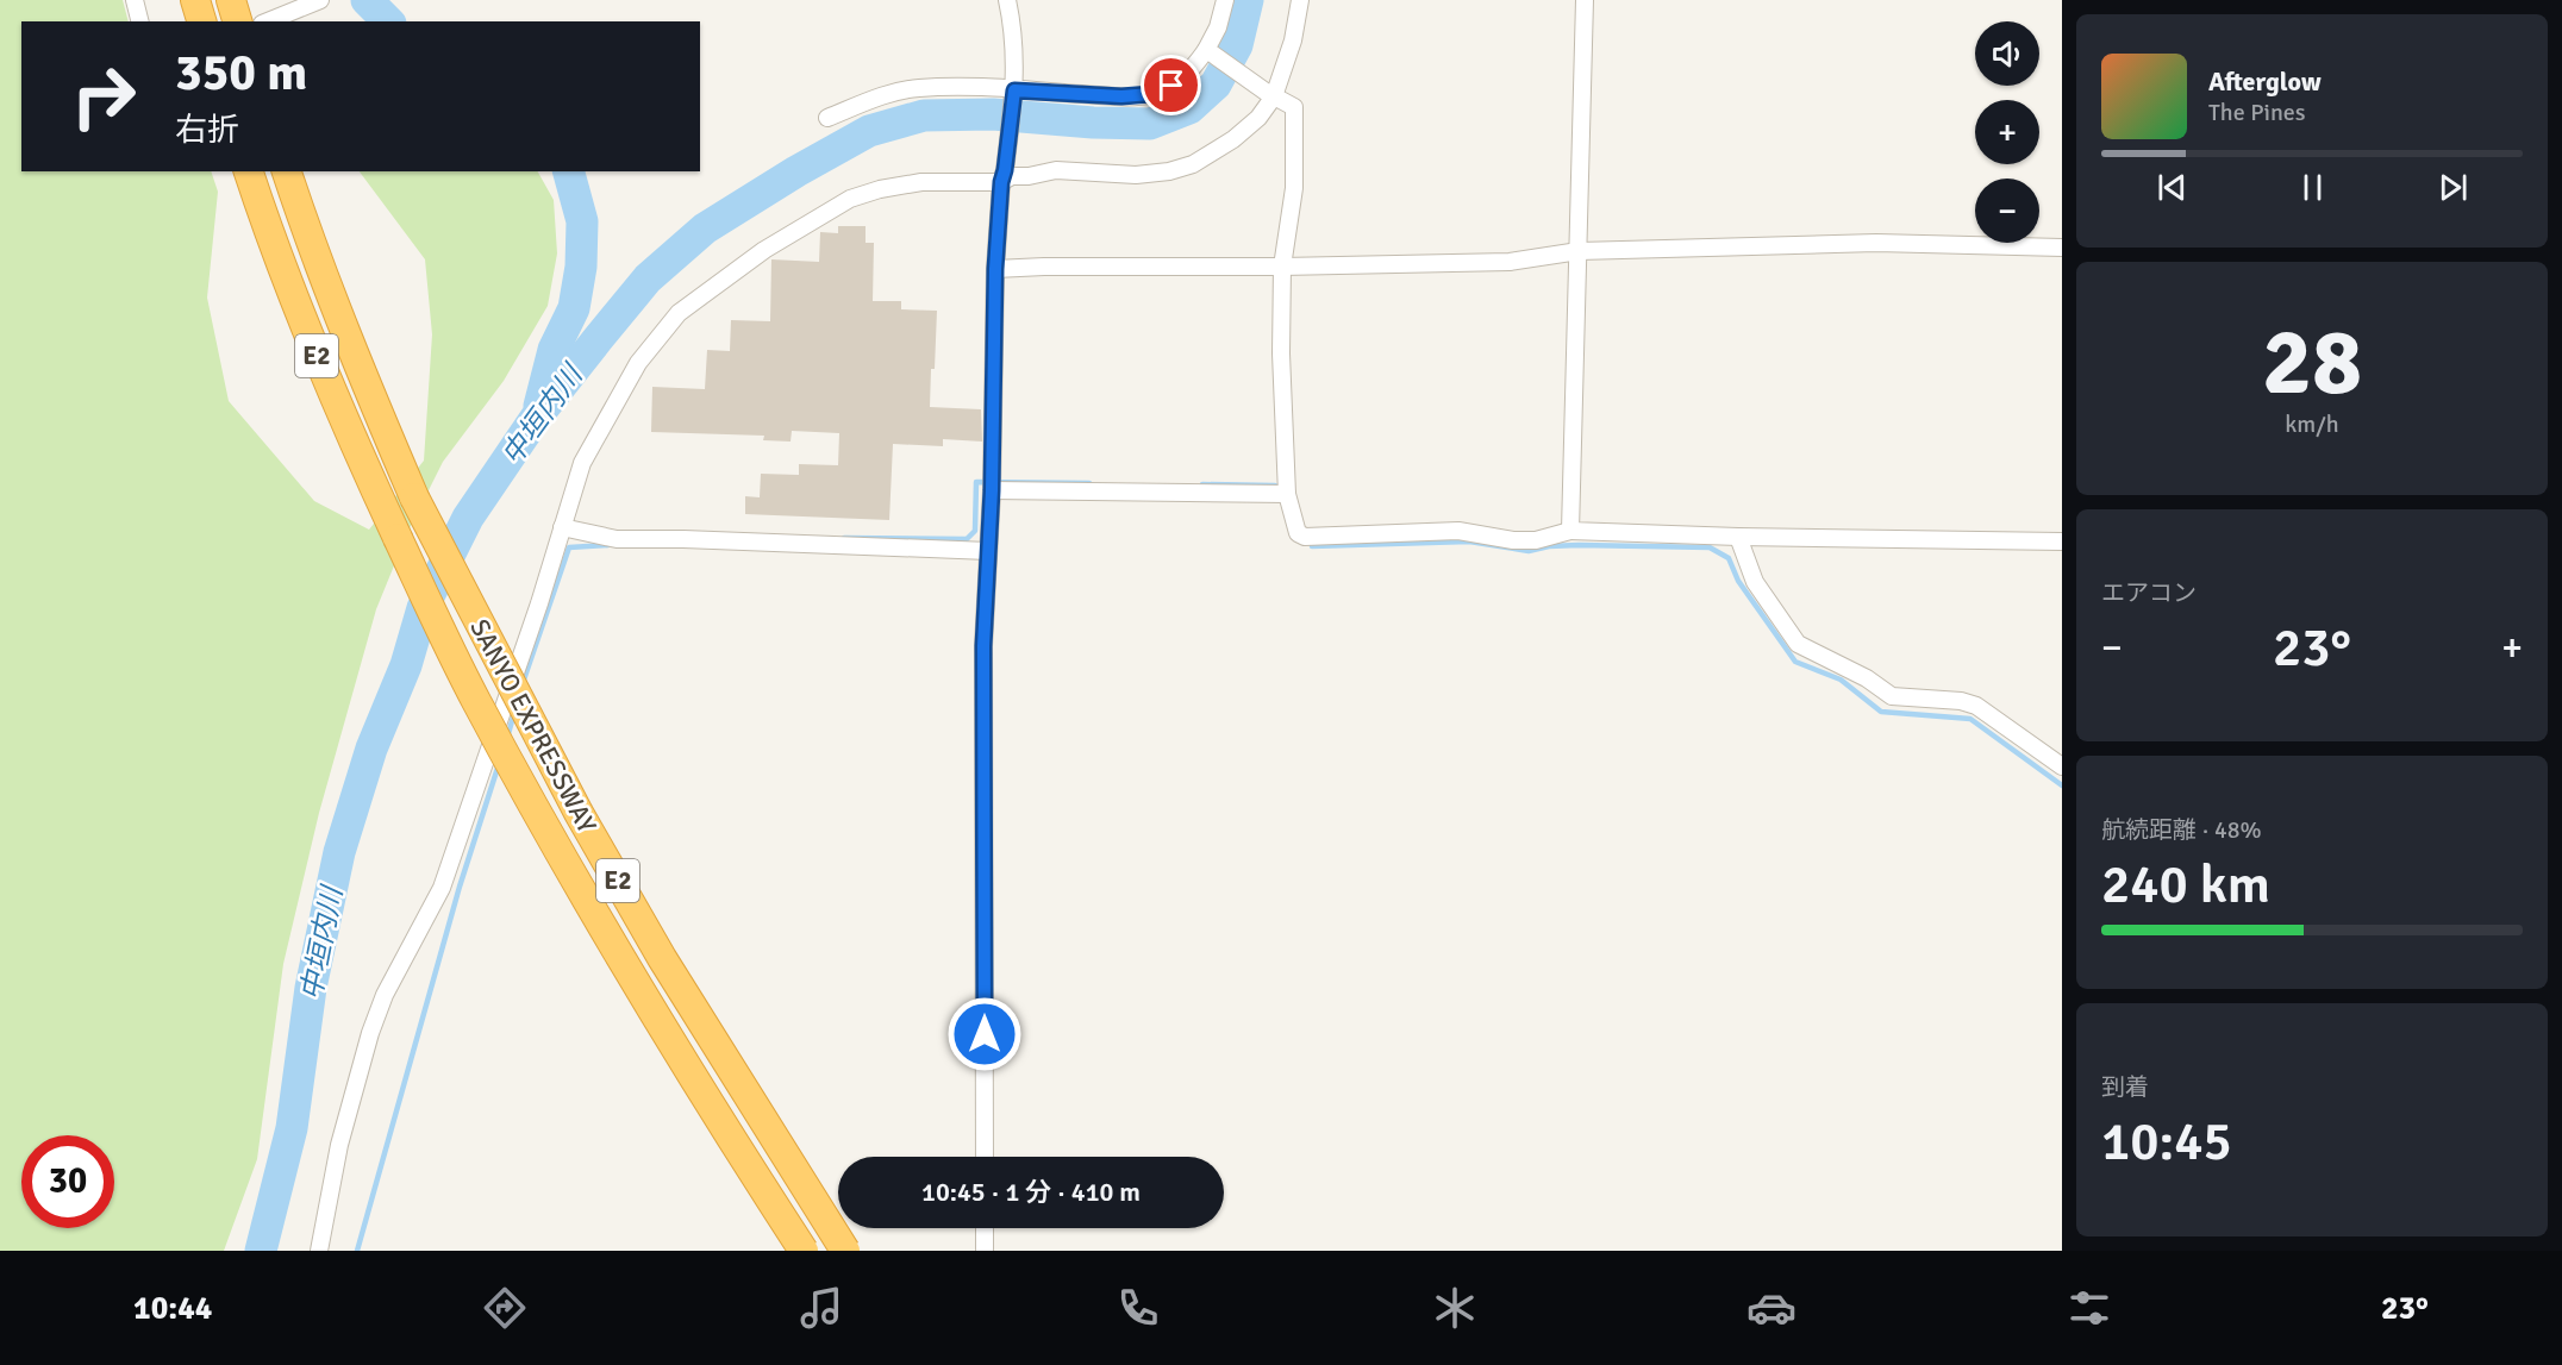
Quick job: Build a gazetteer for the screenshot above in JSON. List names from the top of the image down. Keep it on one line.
{"streets":{"highway":["E2","SANYO EXPRESSWAY"]},"water":["中垣内川"],"page":{"map_buttons":["+","−"],"turn":["350 m","右折"],"song":["Afterglow","The Pines"],"tile":[["28","km/h"],"エアコン",["航続距離 · 48%","240 km"],["到着","10:45"]],"heat":["−","23°","+"],"limit":"30","trip":"10:45 · 1 分 · 410 m","tabs":["10:44","23°"]}}
